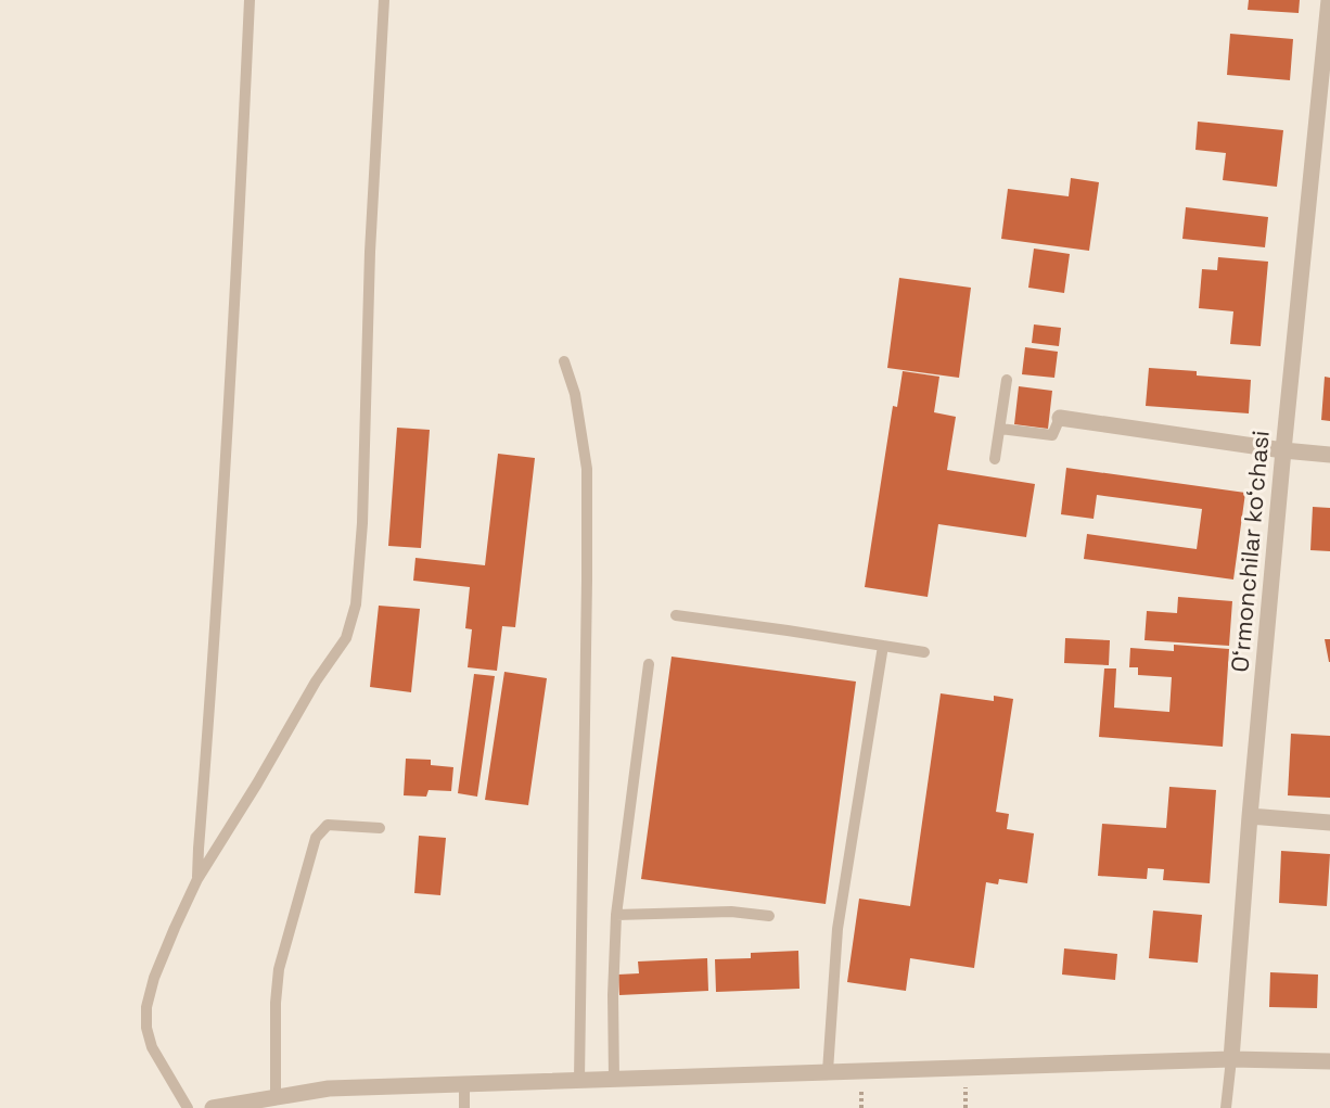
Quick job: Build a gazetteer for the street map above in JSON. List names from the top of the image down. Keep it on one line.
{"streets":{"street":["Oʻrmonchilar koʻchasi"]}}
